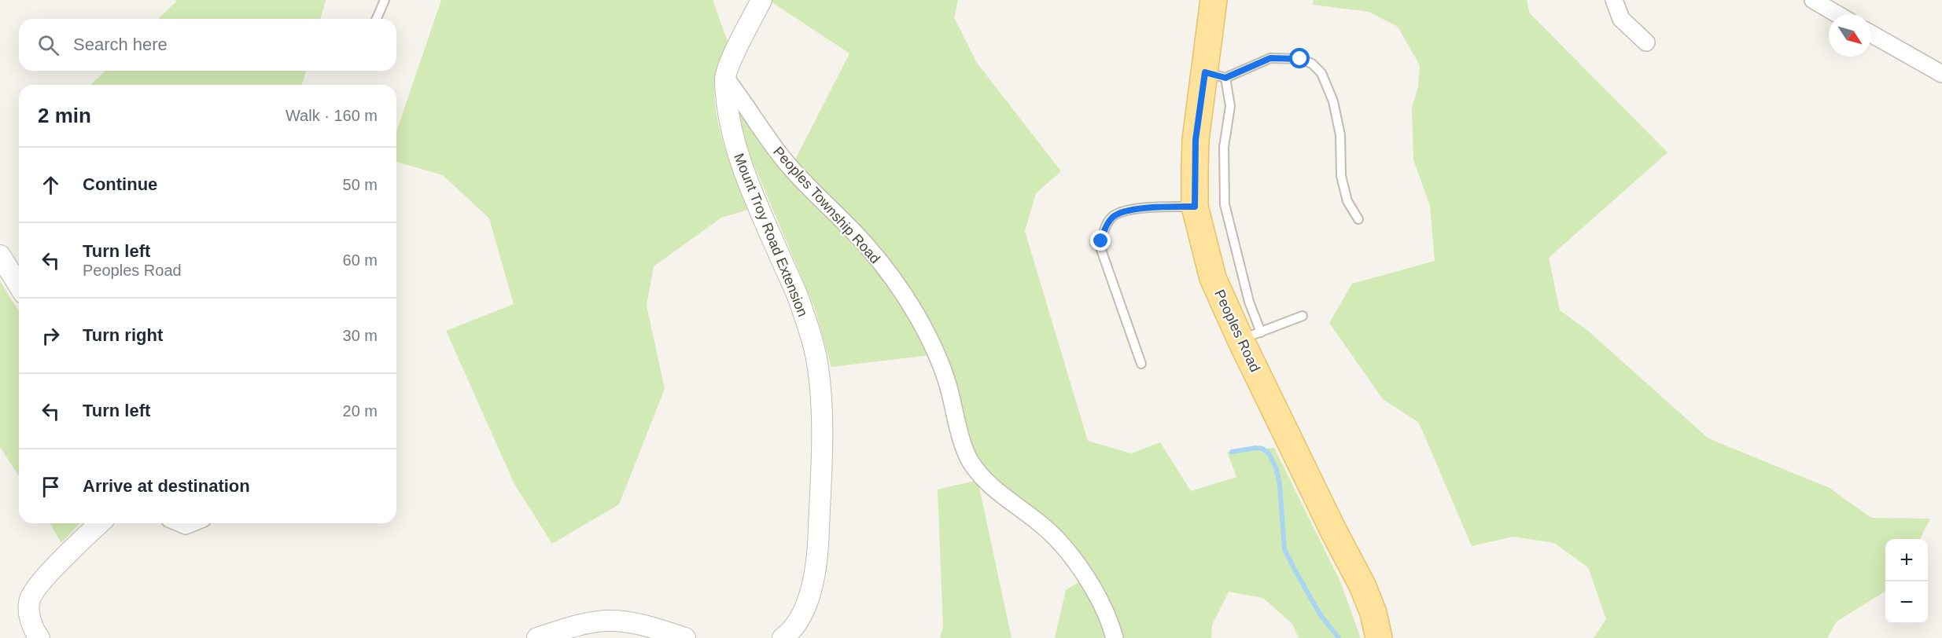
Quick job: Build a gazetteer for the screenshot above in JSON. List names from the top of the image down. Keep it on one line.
{"streets":{"main road":["Peoples Road"],"street":["Peoples Township Road","Mount Troy Road Extension"]},"crossings":[["Peoples Township Road","Mount Troy Road Extension"]],"north":"bottom right","page":{"search":"Search here","heading":["2 min","Walk · 160 m"],"list":[["Continue","50 m"],["Turn left","Peoples Road","60 m"],["Turn right","30 m"],["Turn left","20 m"],"Arrive at destination"],"map_buttons":["+","−"]}}
